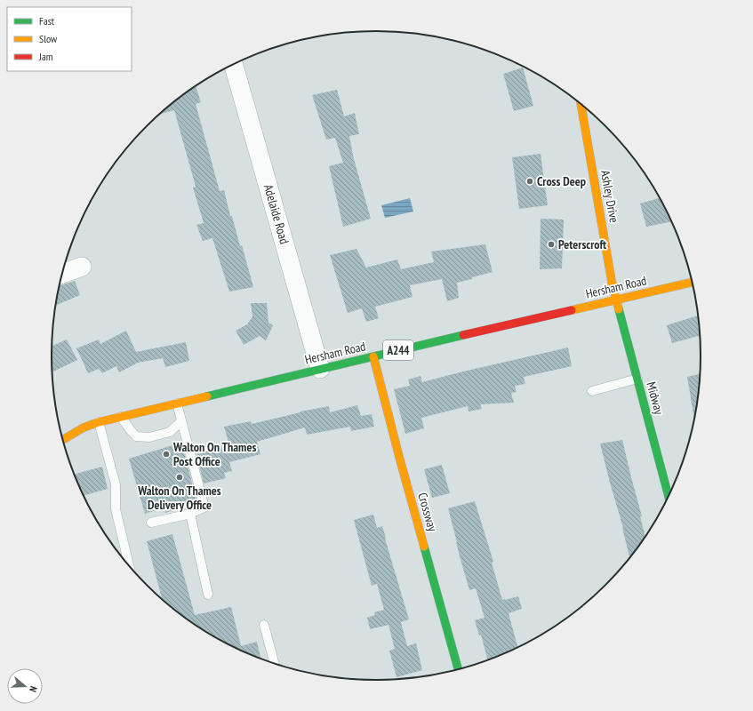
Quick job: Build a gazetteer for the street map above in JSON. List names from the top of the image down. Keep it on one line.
{"streets":{"street":["Ashley Drive","Adelaide Road","Hersham Road","A244","Midway","Crossway"]},"crossings":[["Ashley Drive","Hersham Road"],["Ashley Drive","Midway"],["Adelaide Road","Hersham Road"],["Hersham Road","Midway"],["Hersham Road","Crossway"]],"places":["Cross Deep","Peterscroft","Walton On Thames Post Office","Walton On Thames Delivery Office"],"legend":["Fast","Slow","Jam"],"north":"right"}
